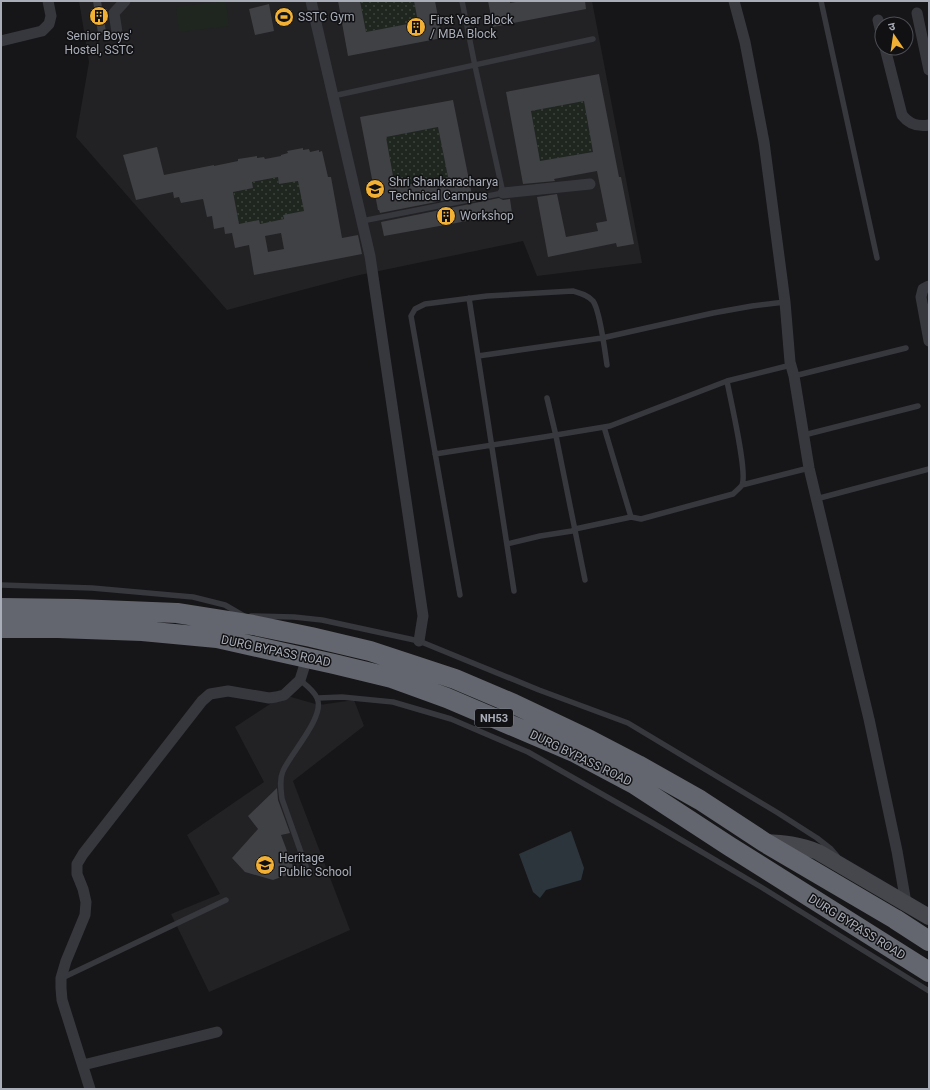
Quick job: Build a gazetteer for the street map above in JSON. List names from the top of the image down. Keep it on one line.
{"streets":{"highway":["DURG BYPASS ROAD","NH53"]},"places":{"building":["Senior Boys' Hostel, SSTC","First Year Block / MBA Block","Workshop"],"sports":["SSTC Gym"],"school or university":["Shri Shankaracharya Technical Campus","Heritage Public School"]},"north":"top"}
